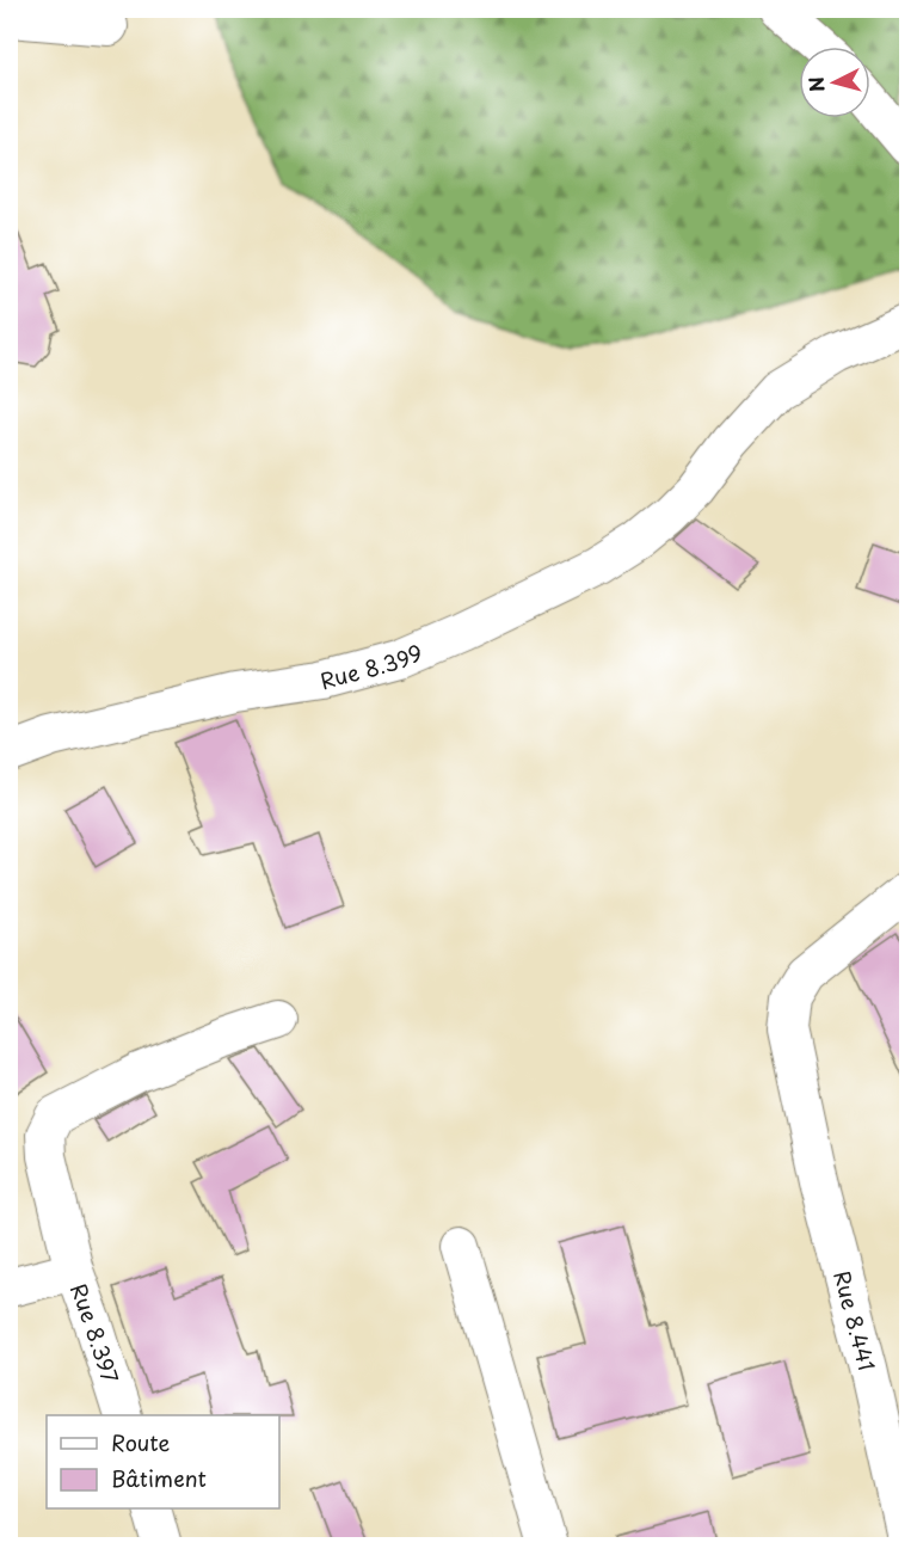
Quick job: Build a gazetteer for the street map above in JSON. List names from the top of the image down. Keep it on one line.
{"streets":{"street":["Rue 8.399","Rue 8.441","Rue 8.397"]},"legend":["Route","Bâtiment"],"north":"left"}
